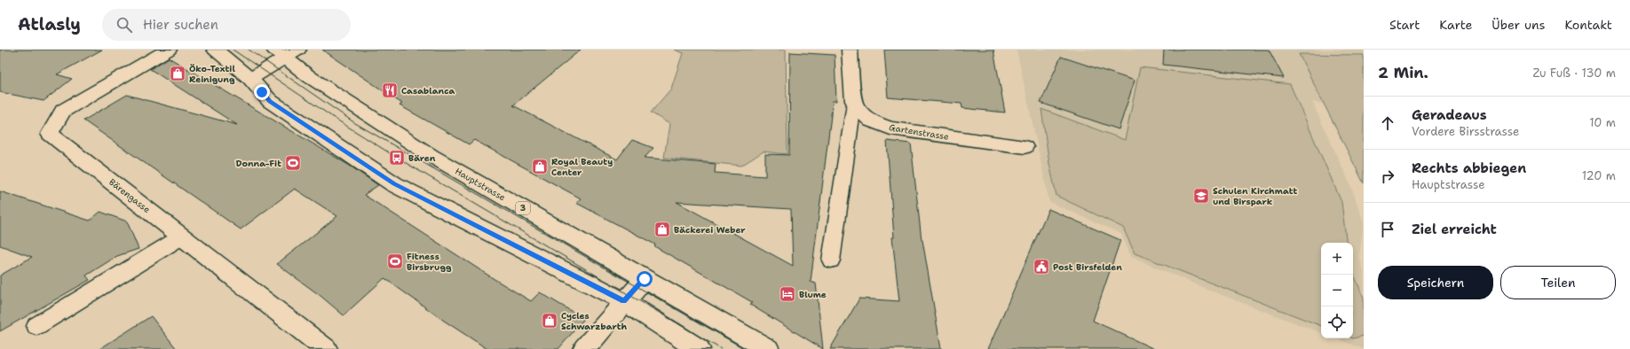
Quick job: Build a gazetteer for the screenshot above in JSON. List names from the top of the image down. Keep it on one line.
{"streets":{"main road":["Gartenstrasse","Hauptstrasse","Bärengasse","3"]},"places":{"shop":["Öko-Textil Reinigung","Royal Beauty Center","Bäckerei Weber","Cycles Schwarzbarth"],"restaurant":["Casablanca"],"bus stop":["Bären"],"sports":["Donna-Fit","Fitness Birsbrugg"],"school or university":["Schulen Kirchmatt und Birspark"],"public building":["Post Birsfelden"],"hotel":["Blume"]},"page":{"header":"Atlasly","search":"Hier suchen","nav":["Start","Karte","Über uns","Kontakt"],"heading":["2 Min.","Zu Fuß · 130 m"],"list":[["Geradeaus","Vordere Birsstrasse","10 m"],["Rechts abbiegen","Hauptstrasse","120 m"],"Ziel erreicht"],"map_buttons":["+","−"],"buttons":["Speichern","Teilen"]}}
